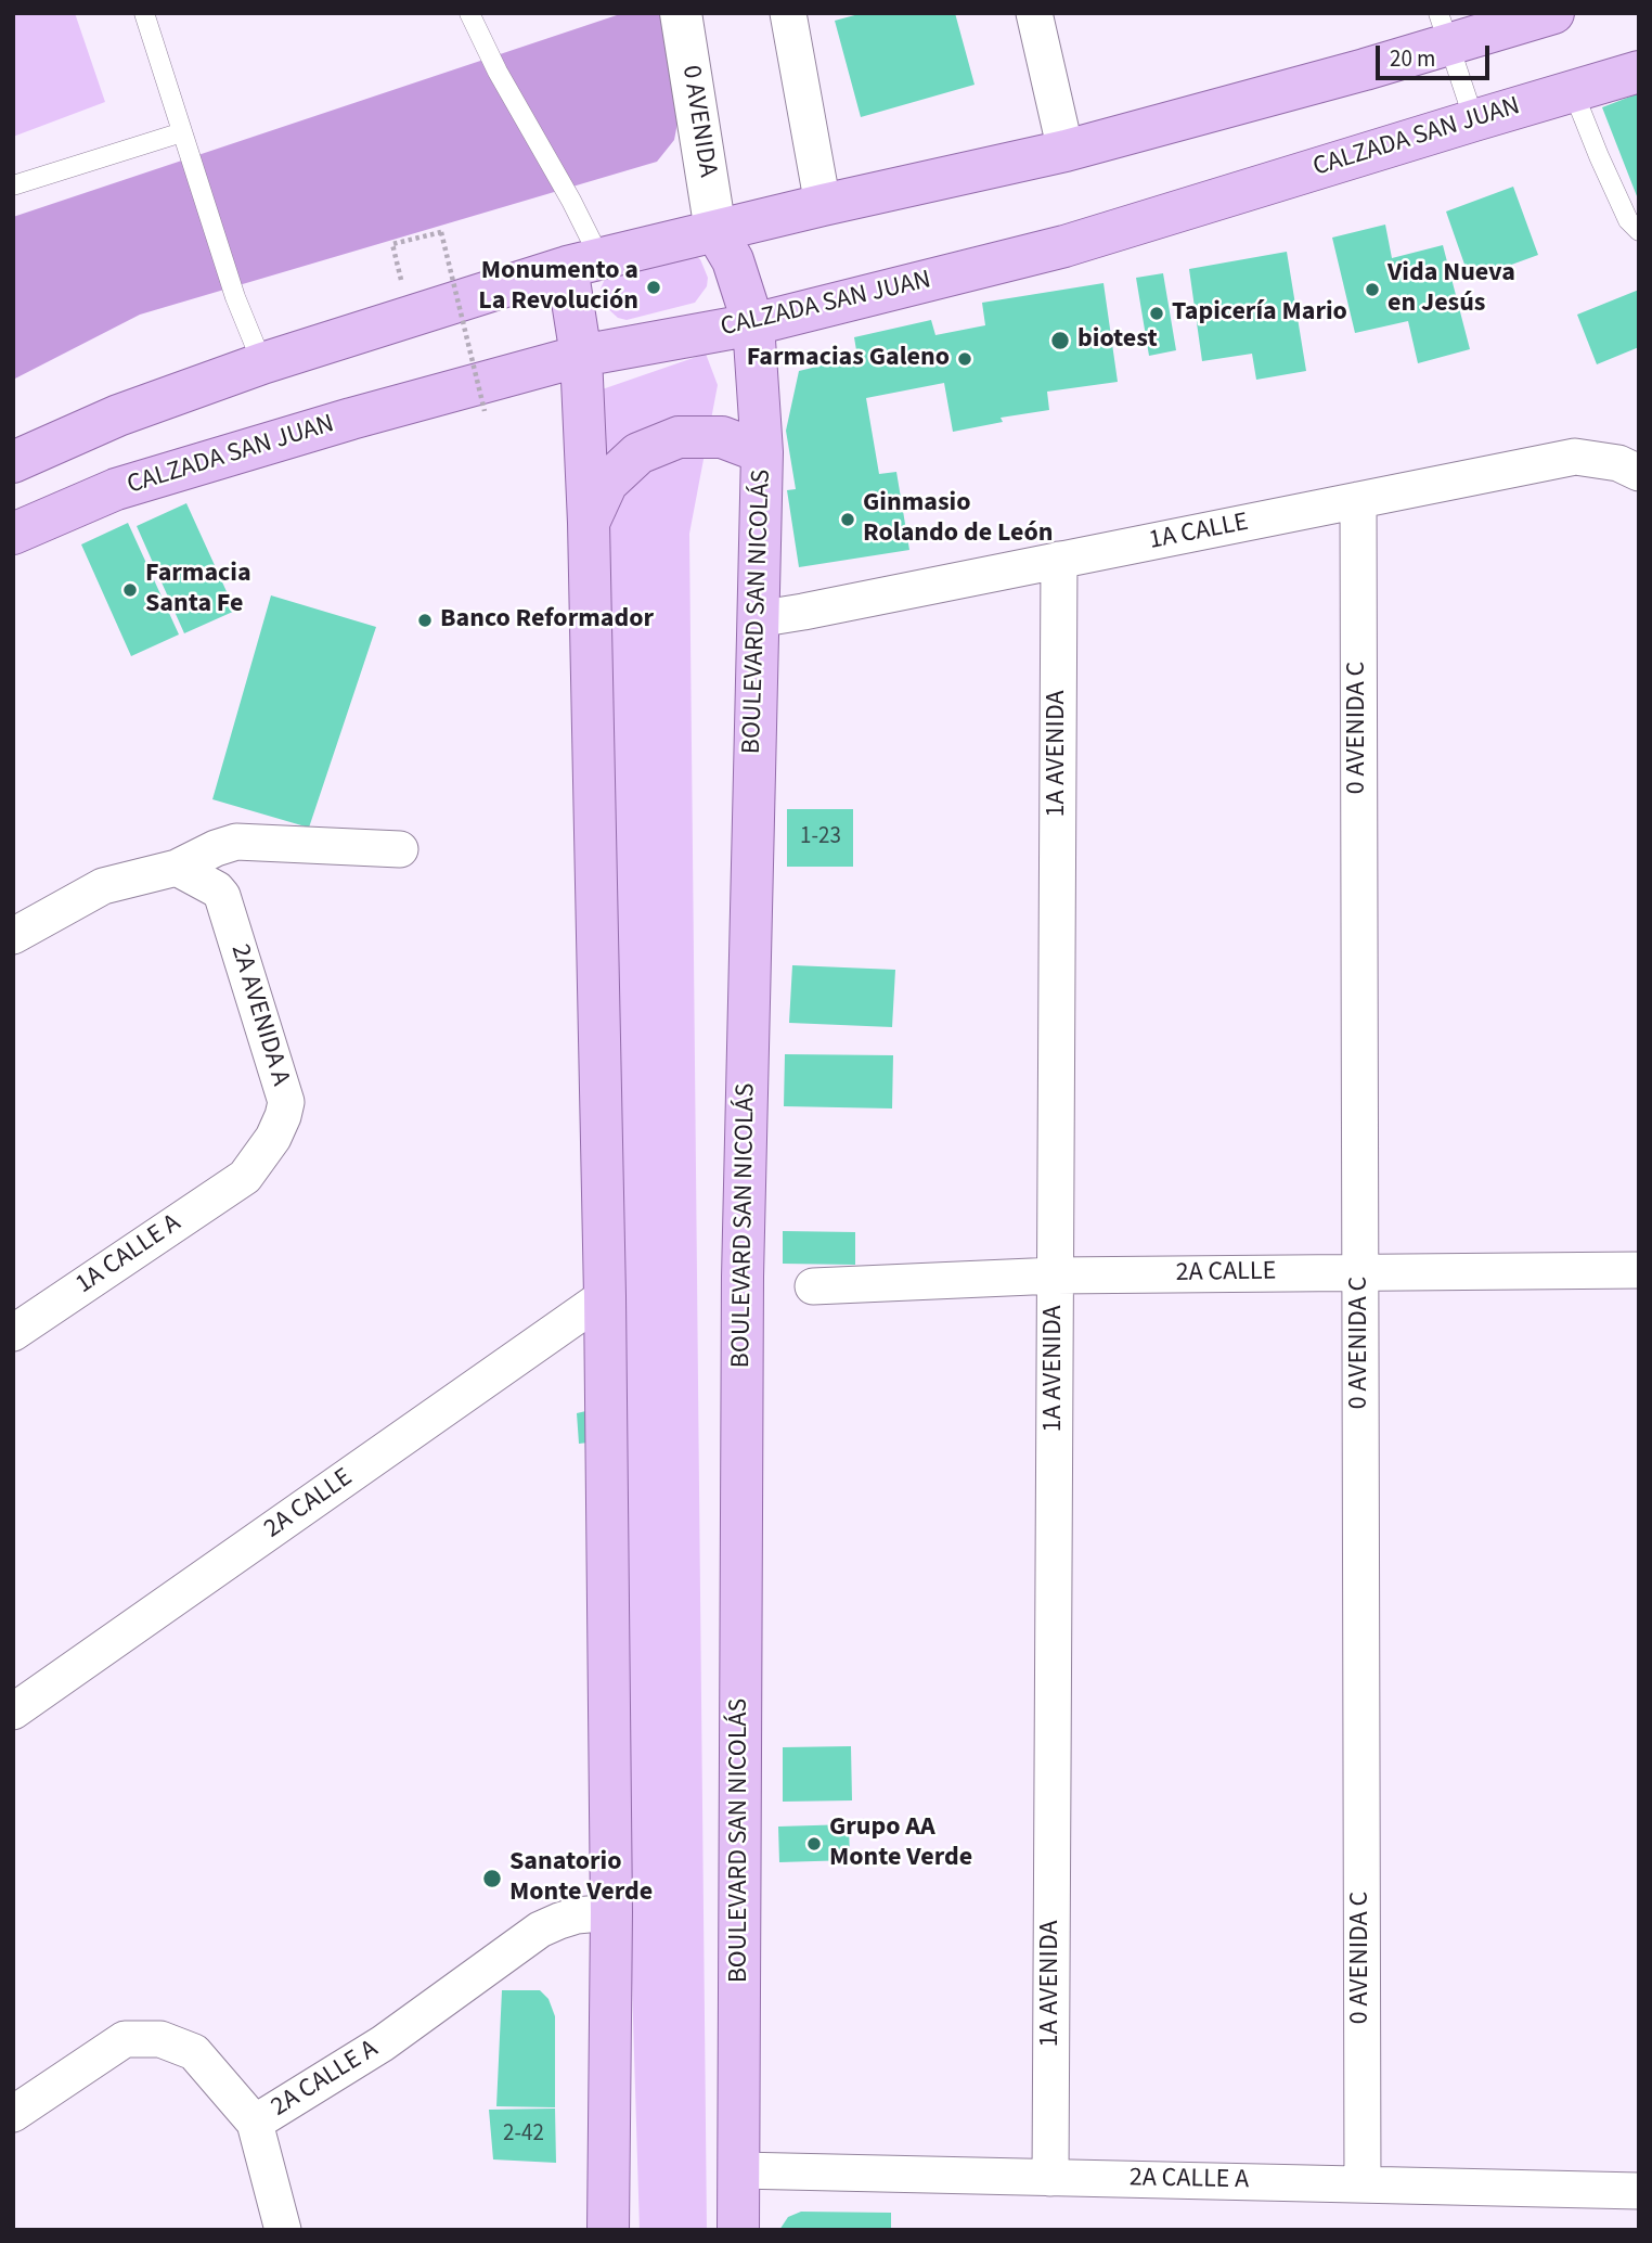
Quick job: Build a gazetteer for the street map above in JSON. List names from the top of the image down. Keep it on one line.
{"streets":{"main road":["CALZADA SAN JUAN","BOULEVARD SAN NICOLÁS"],"street":["0 AVENIDA","1A CALLE","0 AVENIDA C","1A AVENIDA","2A AVENIDA A","1A CALLE A","2A CALLE","2A CALLE A"]},"crossings":[["0 AVENIDA","BOULEVARD SAN NICOLÁS"],["CALZADA SAN JUAN","BOULEVARD SAN NICOLÁS"],["1A CALLE","BOULEVARD SAN NICOLÁS"],["1A CALLE","0 AVENIDA C"],["1A CALLE","1A AVENIDA"],["BOULEVARD SAN NICOLÁS","2A CALLE A"],["0 AVENIDA C","2A CALLE"],["0 AVENIDA C","2A CALLE A"],["1A AVENIDA","2A CALLE"],["1A AVENIDA","2A CALLE A"],["2A AVENIDA A","1A CALLE A"]],"places":["Monumento a La Revolución","Vida Nueva en Jesús","Tapicería Mario","biotest","Farmacias Galeno","Ginmasio Rolando de León","Farmacia Santa Fe","Banco Reformador","Grupo AA Monte Verde","Sanatorio Monte Verde"],"house_numbers":["1-23","2-42"],"scale_bar":"20 m"}
